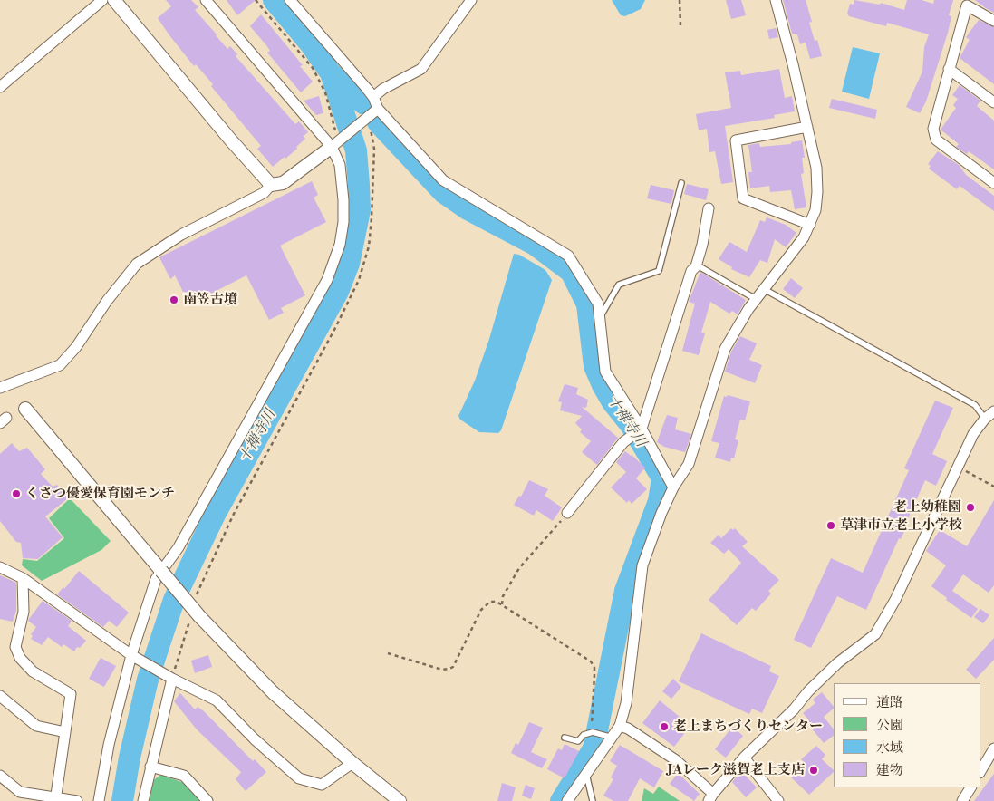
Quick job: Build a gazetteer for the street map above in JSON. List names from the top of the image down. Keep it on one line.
{"water":["十禅寺川"],"places":["南笠古墳","くさつ優愛保育園モンチ","老上幼稚園","草津市立老上小学校","老上まちづくりセンター","JAレーク滋賀老上支店"],"legend":["道路","公園","水域","建物"]}
